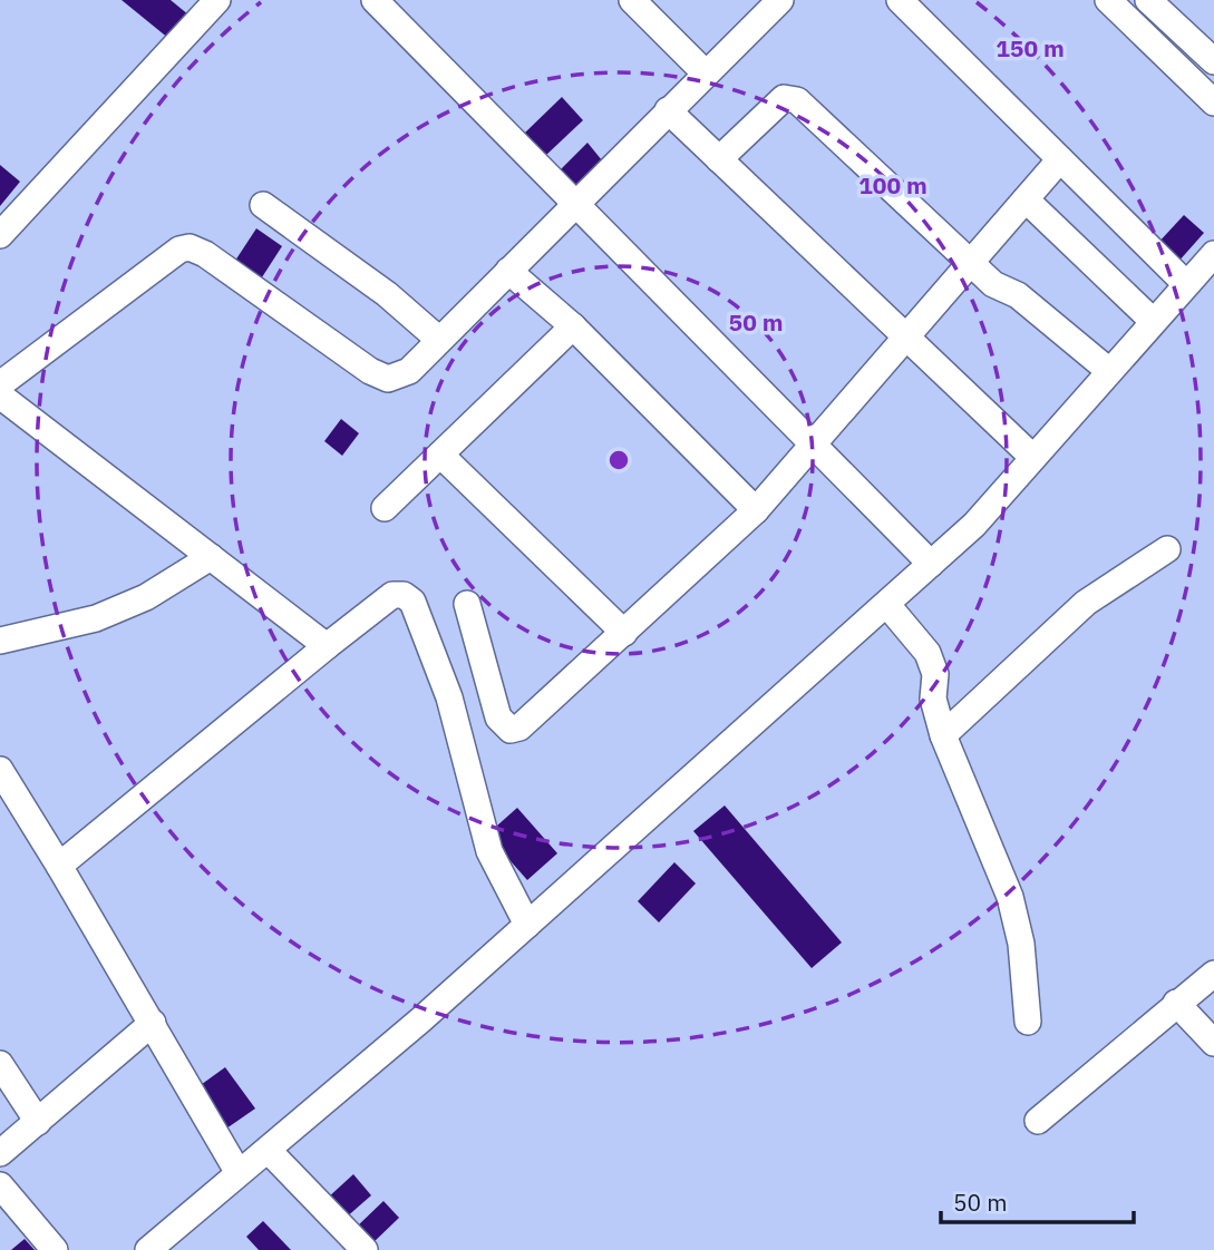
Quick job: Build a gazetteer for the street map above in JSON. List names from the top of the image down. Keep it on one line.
{"scale_bar":"50 m","rings":["150 m","100 m","50 m"]}
